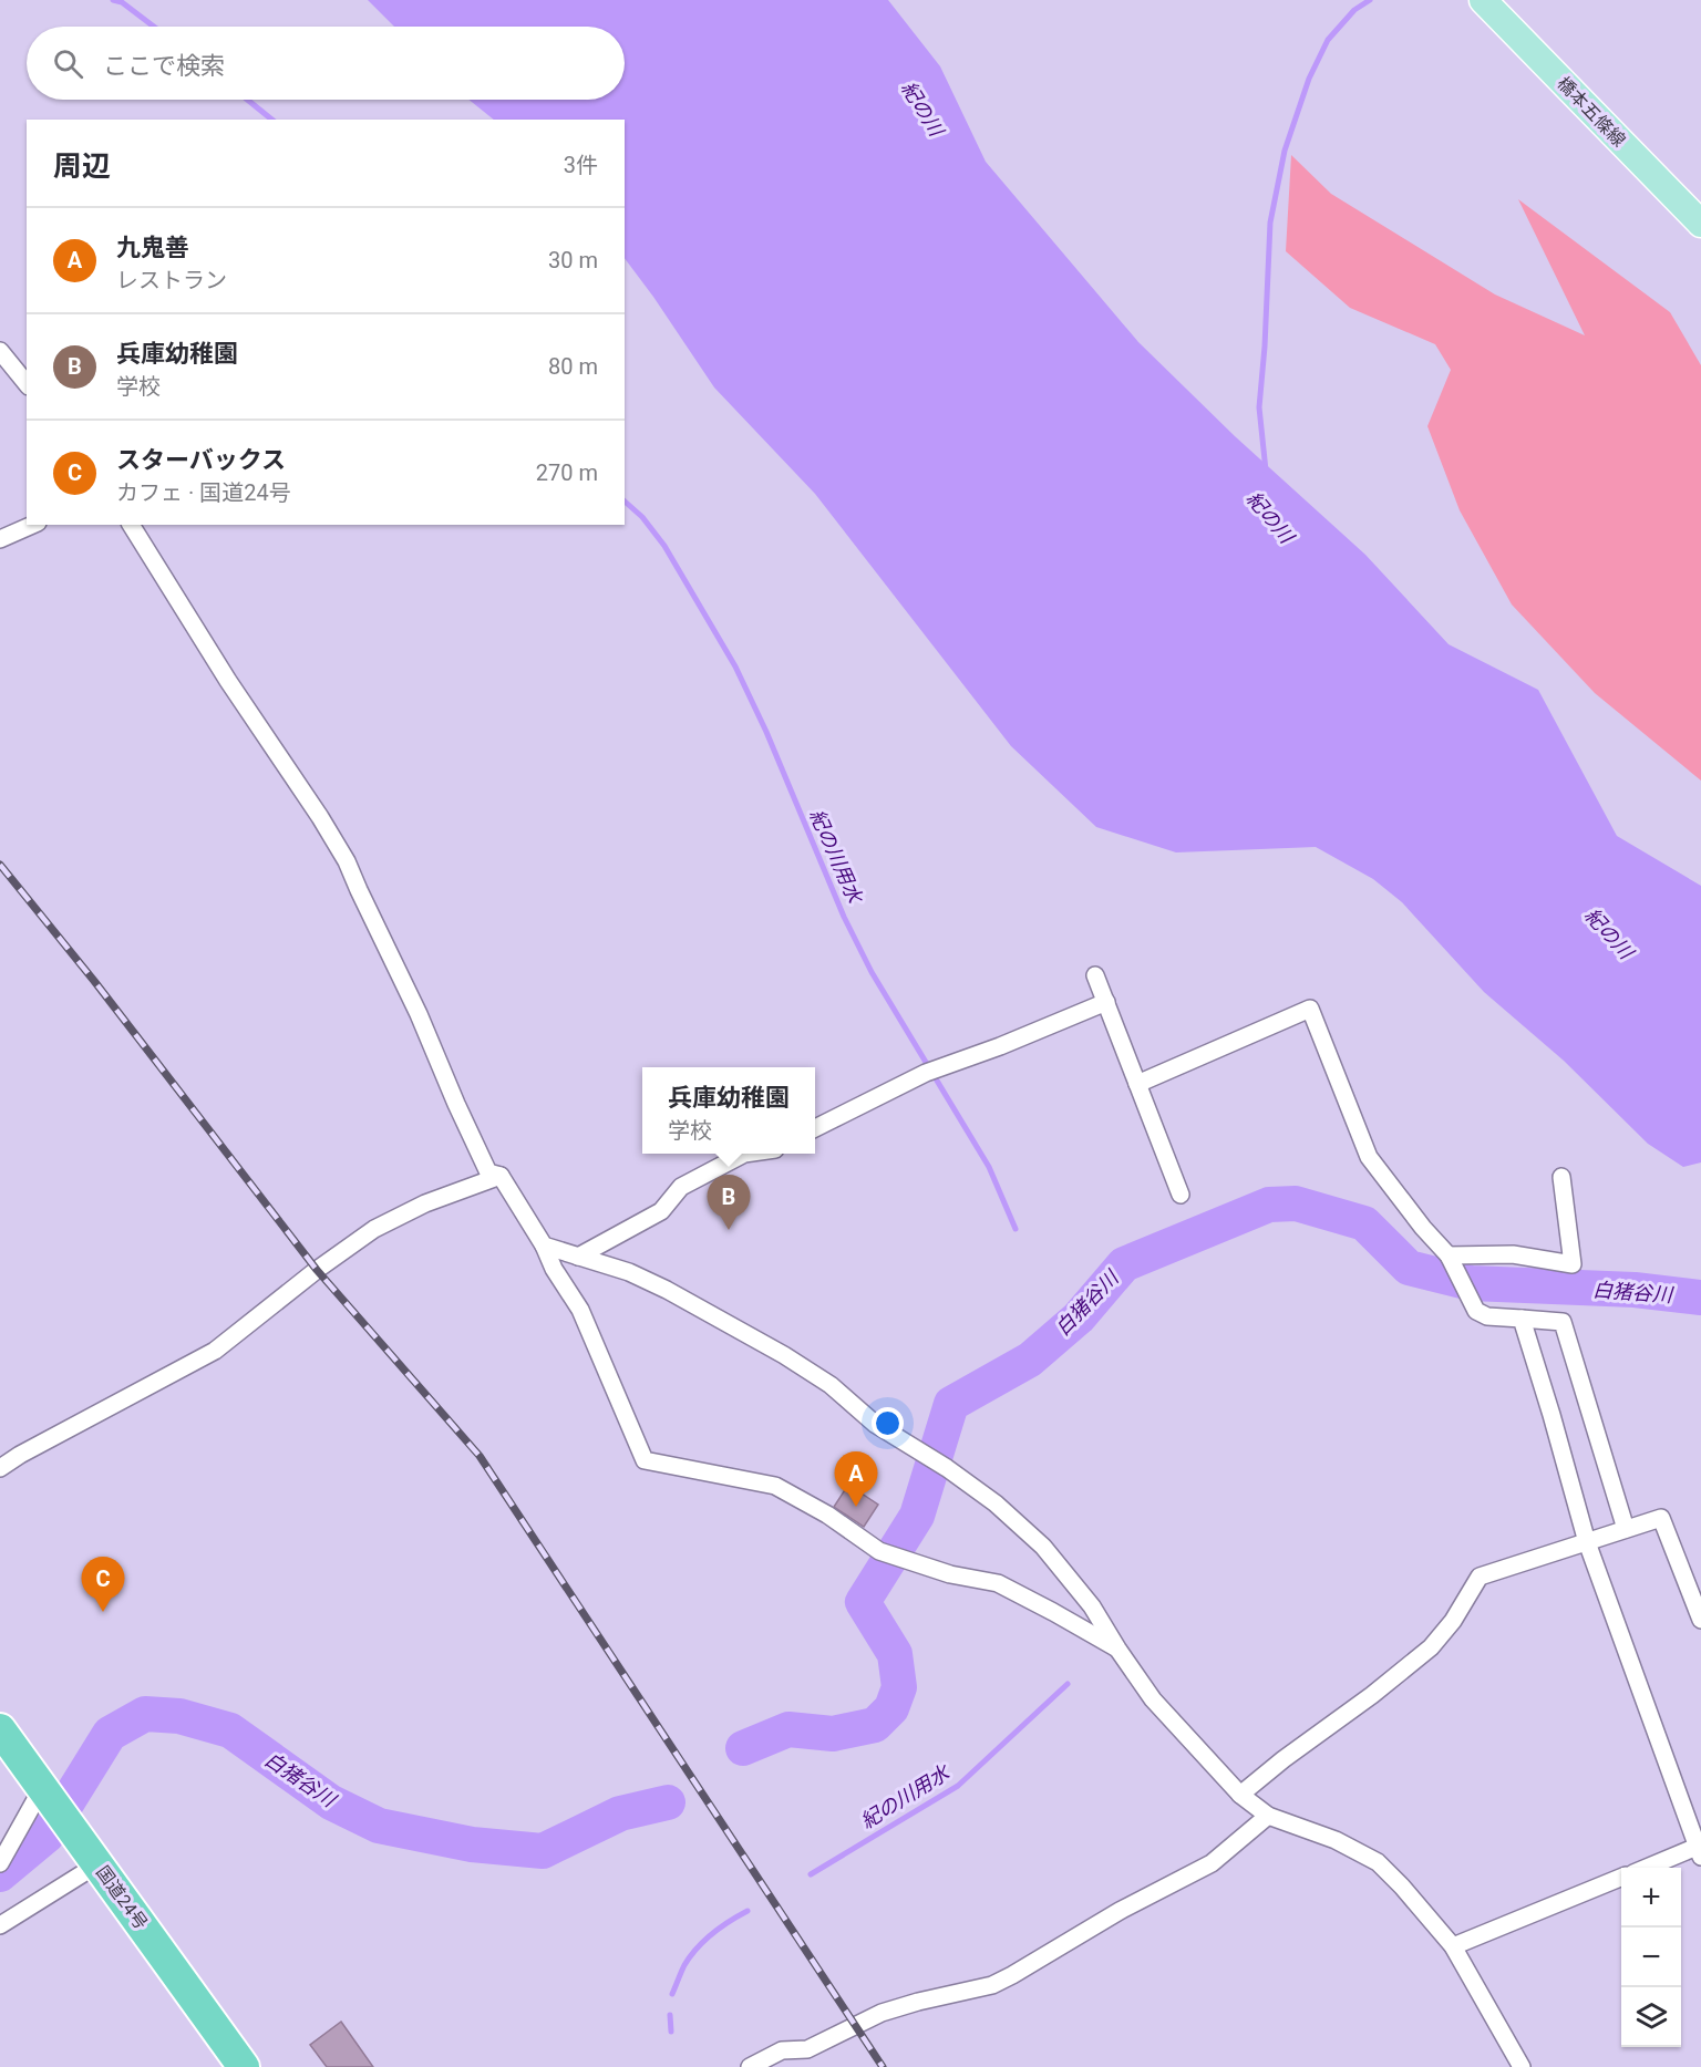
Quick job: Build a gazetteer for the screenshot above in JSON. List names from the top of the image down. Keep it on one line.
{"streets":{"highway":["国道24号"],"main road":["橋本五條線"]},"water":["紀の川","紀の川用水","白猪谷川"],"page":{"search":"ここで検索","heading":["周辺","3件"],"list":[{"mark":"A","name":"九鬼善","note":"レストラン","value":"30 m"},{"mark":"B","name":"兵庫幼稚園","note":"学校","value":"80 m"},{"mark":"C","name":"スターバックス","note":"カフェ · 国道24号","value":"270 m"}],"popup":["兵庫幼稚園","学校"],"pins":["B","A","C"],"map_buttons":["+","−"]}}
